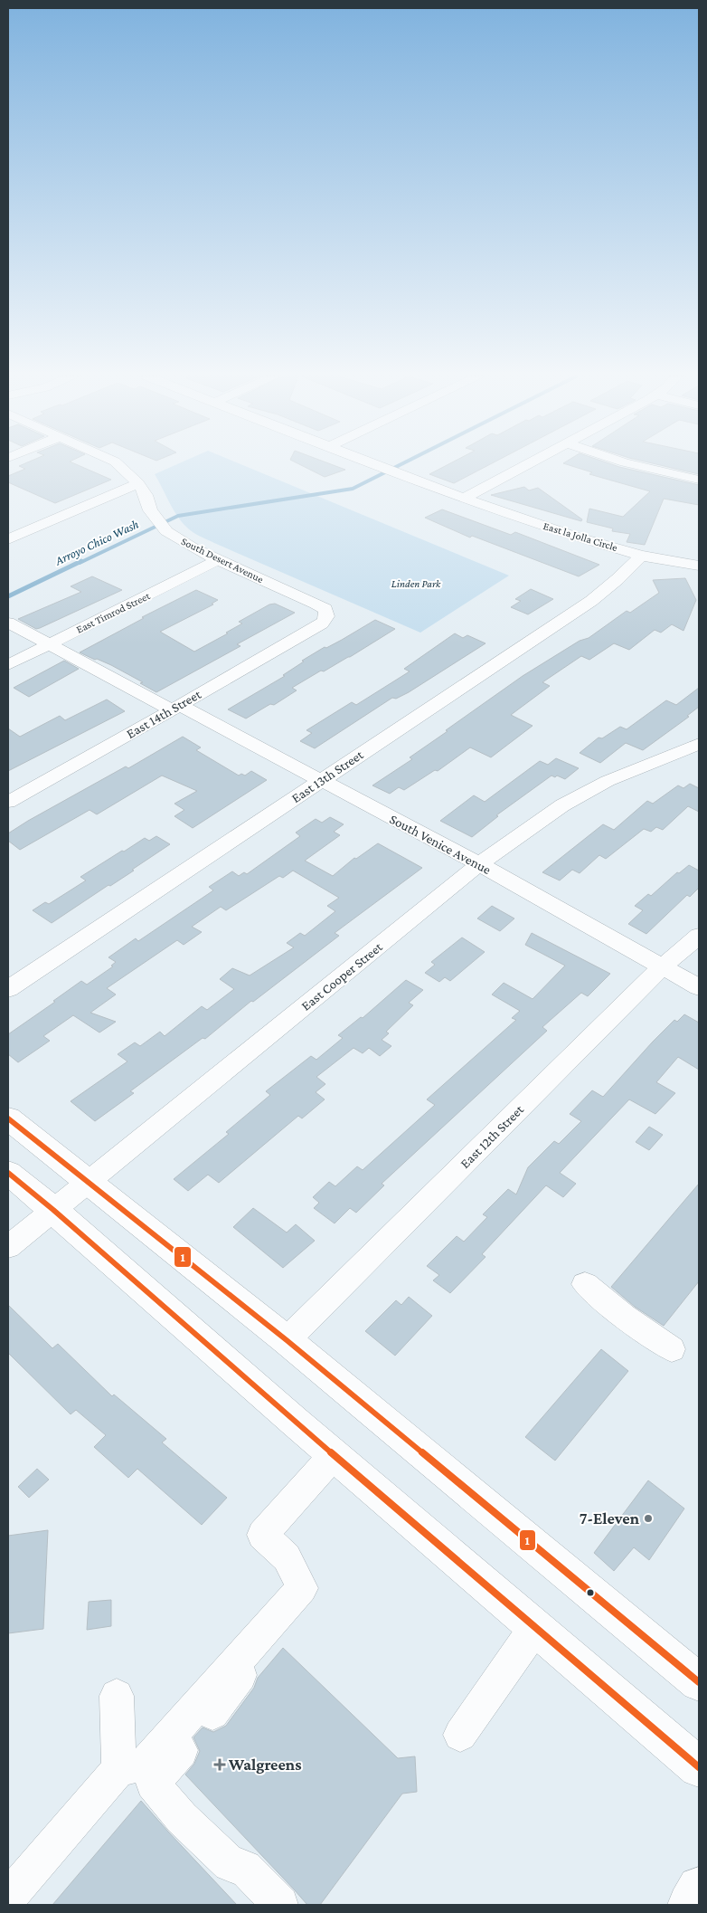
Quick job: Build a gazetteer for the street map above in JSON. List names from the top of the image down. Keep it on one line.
{"streets":{"street":["East la Jolla Circle","South Desert Avenue","East Timrod Street","East 14th Street","East 13th Street","South Venice Avenue","East Cooper Street","East 12th Street"]},"crossings":[["East la Jolla Circle","East 13th Street"],["South Desert Avenue","East Timrod Street"],["South Desert Avenue","East 14th Street"],["East Timrod Street","South Venice Avenue"],["East 14th Street","South Venice Avenue"],["East 13th Street","South Venice Avenue"],["South Venice Avenue","East Cooper Street"],["South Venice Avenue","East 12th Street"]],"water":["Arroyo Chico Wash"],"parks":["Linden Park"],"places":{"other":["7-Eleven"],"health":["Walgreens"]},"lines":["transit line 1"]}
